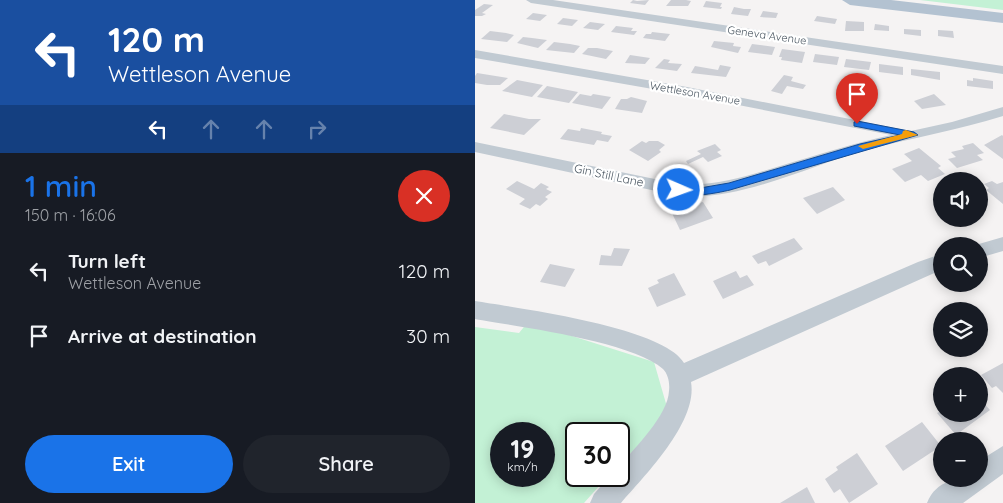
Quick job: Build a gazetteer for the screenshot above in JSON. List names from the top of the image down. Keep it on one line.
{"streets":{"street":["Geneva Avenue","Wettleson Avenue","Gin Still Lane"]},"crossings":[["Wettleson Avenue","Gin Still Lane"]],"page":{"turn":["120 m","Wettleson Avenue"],"heading":["1 min","150 m · 16:06"],"map_buttons":["+","−"],"list":[{"name":"Turn left","note":"Wettleson Avenue","value":"120 m"},{"name":"Arrive at destination","value":"30 m"}],"speed":"19 km/h","limit":"30","buttons":["Exit","Share"]}}
